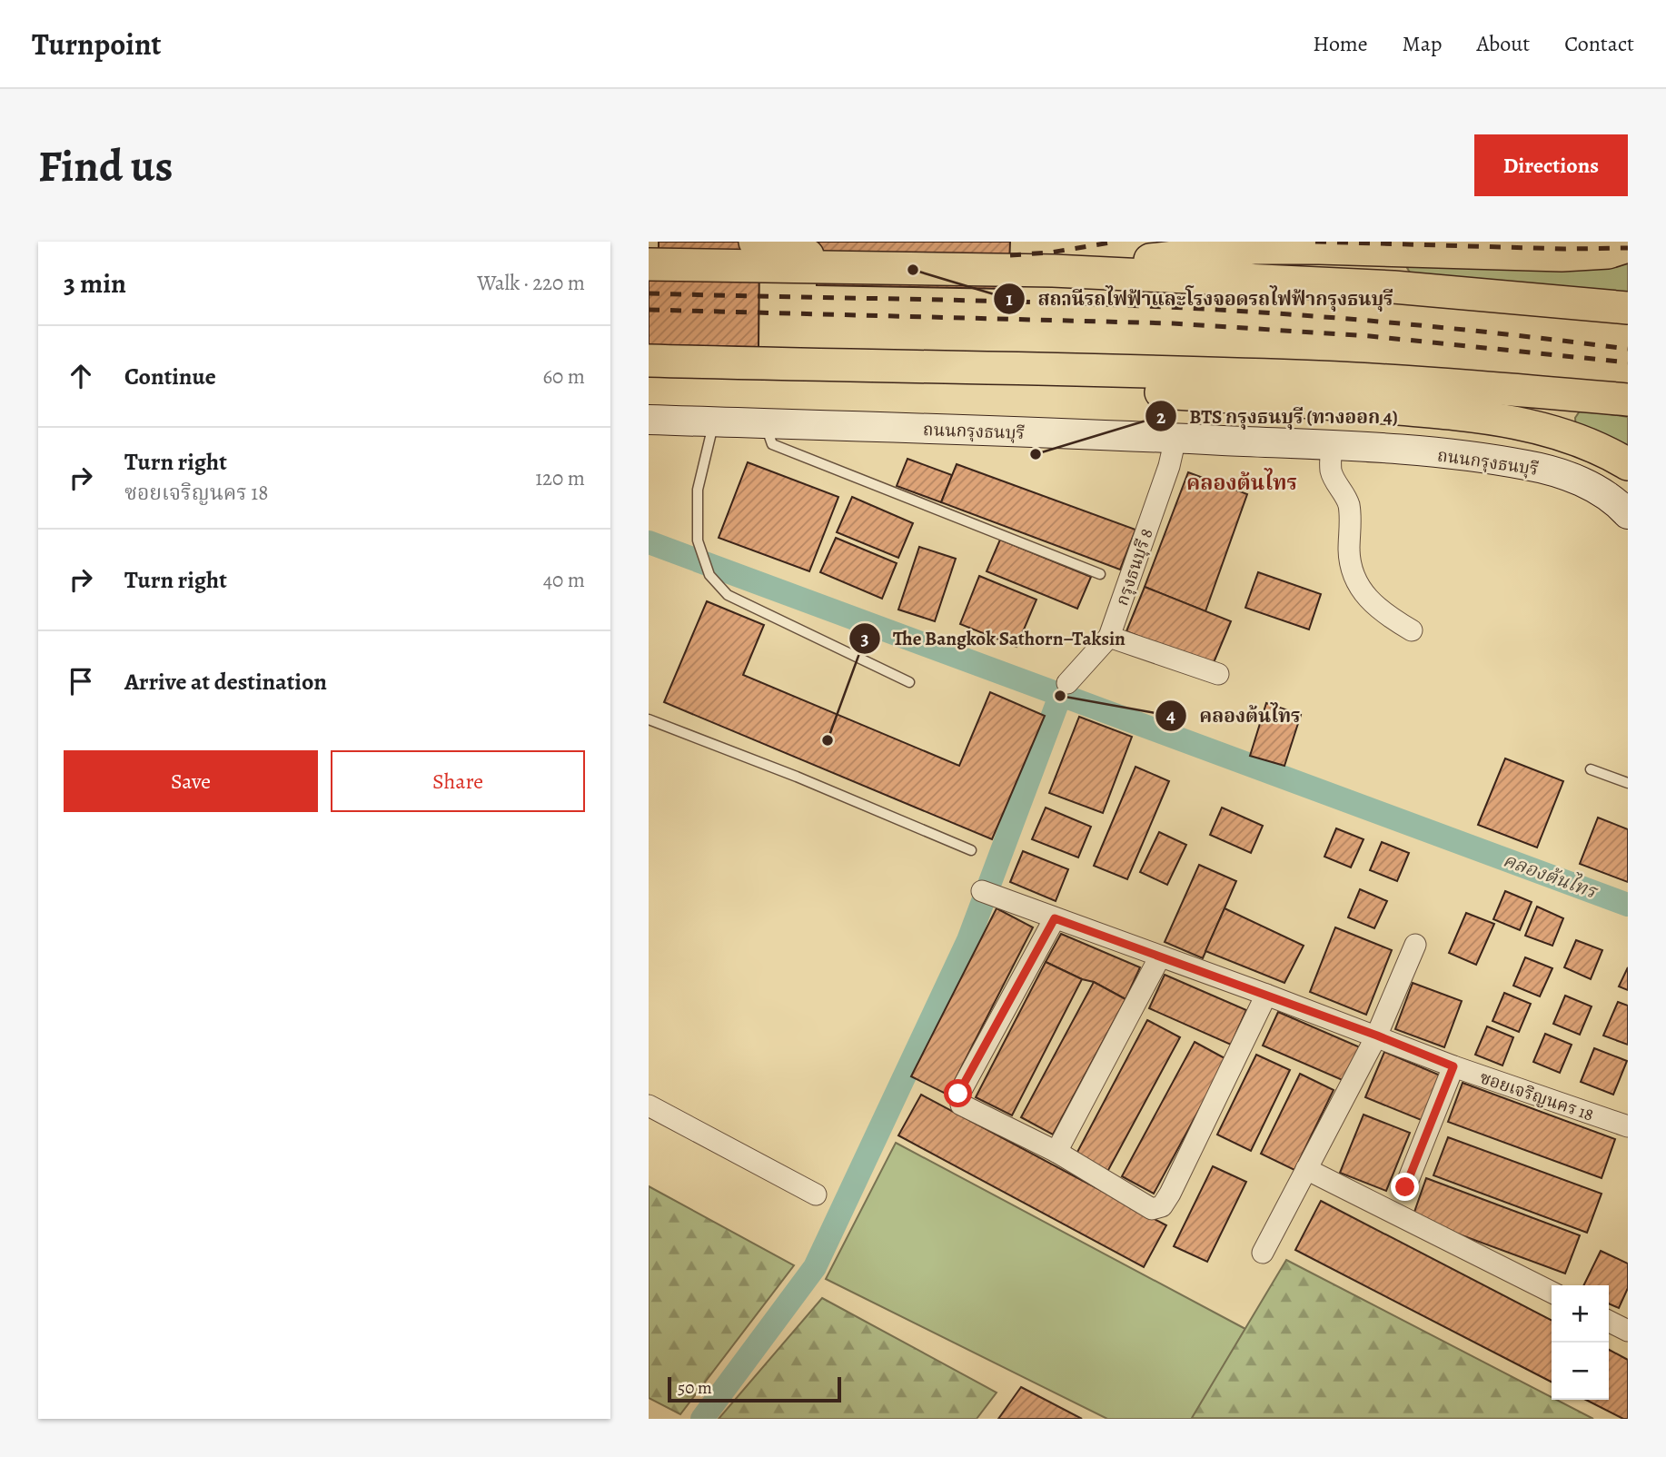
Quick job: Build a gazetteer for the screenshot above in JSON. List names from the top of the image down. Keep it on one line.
{"streets":{"main road":["ถนนกรุงธนบุรี"],"street":["กรุงธนบุรี 8","ซอยเจริญนคร 18"]},"crossings":[["ถนนกรุงธนบุรี","กรุงธนบุรี 8"]],"districts":["คลองต้นไทร"],"water":["คลองต้นไทร"],"places":["สถานีรถไฟฟ้าและโรงจอดรถไฟฟ้ากรุงธนบุรี","BTS กรุงธนบุรี (ทางออก 4)","คลองต้นไทร","The Bangkok Sathorn–Taksin"],"scale_bar":"50 m","page":{"header":"Turnpoint","nav":["Home","Map","About","Contact"],"buttons":["Directions",["Save","Share"]],"title":"Find us","heading":["3 min","Walk · 220 m"],"list":[["Continue","60 m"],["Turn right","ซอยเจริญนคร 18","120 m"],["Turn right","40 m"],"Arrive at destination"],"map_buttons":["+","−"],"scale":"50 m"}}
